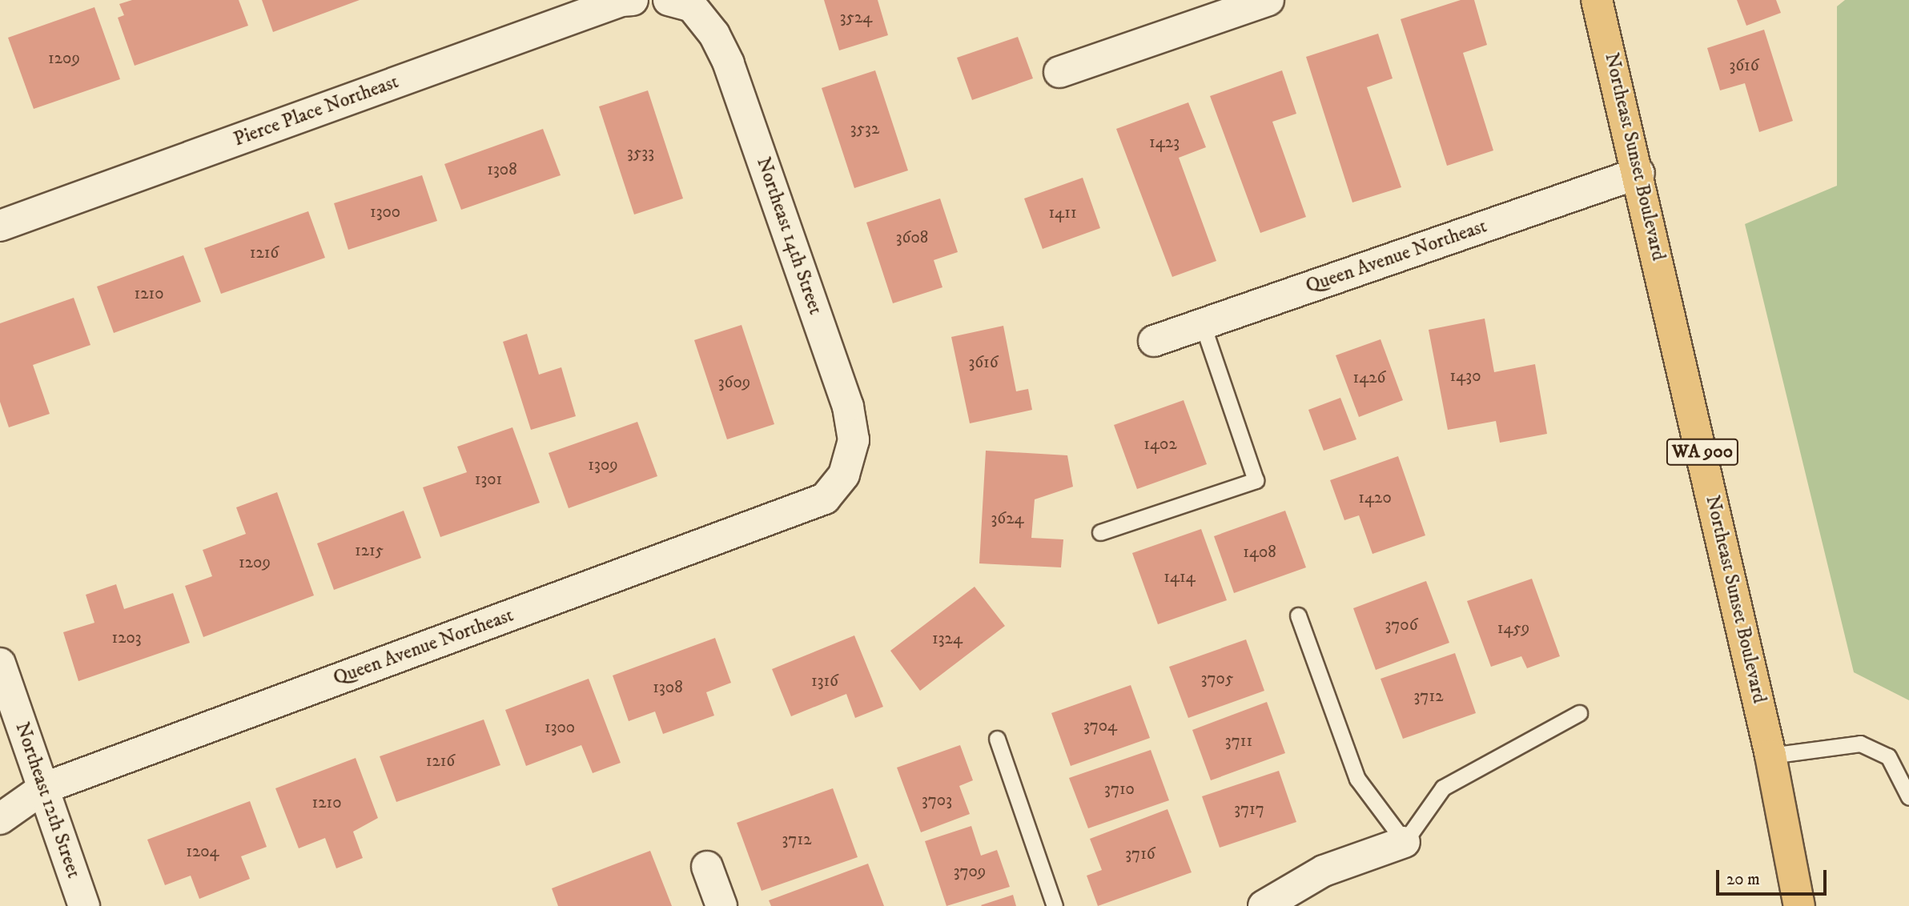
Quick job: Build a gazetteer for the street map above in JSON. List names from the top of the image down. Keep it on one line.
{"streets":{"main road":["Northeast Sunset Boulevard","WA 900"],"street":["Pierce Place Northeast","Northeast 14th Street","Queen Avenue Northeast","Northeast 12th Street"]},"crossings":[["Northeast Sunset Boulevard","Queen Avenue Northeast"],["Northeast 14th Street","Queen Avenue Northeast"],["Queen Avenue Northeast","Northeast 12th Street"]],"house_numbers":["3524","1209","3616","3532","1423","3533","1308","1300","1411","3608","1216","1210","3616","1430","1426","3609","1402","1309","1301","1420","3624","1215","1408","1209","1414","3706","1459","1203","1324","3705","1316","1308","3712","3704","1300","3711","1216","3710","3703","1210","3717","3712","1204","3716","3709"],"scale_bar":"20 m"}
